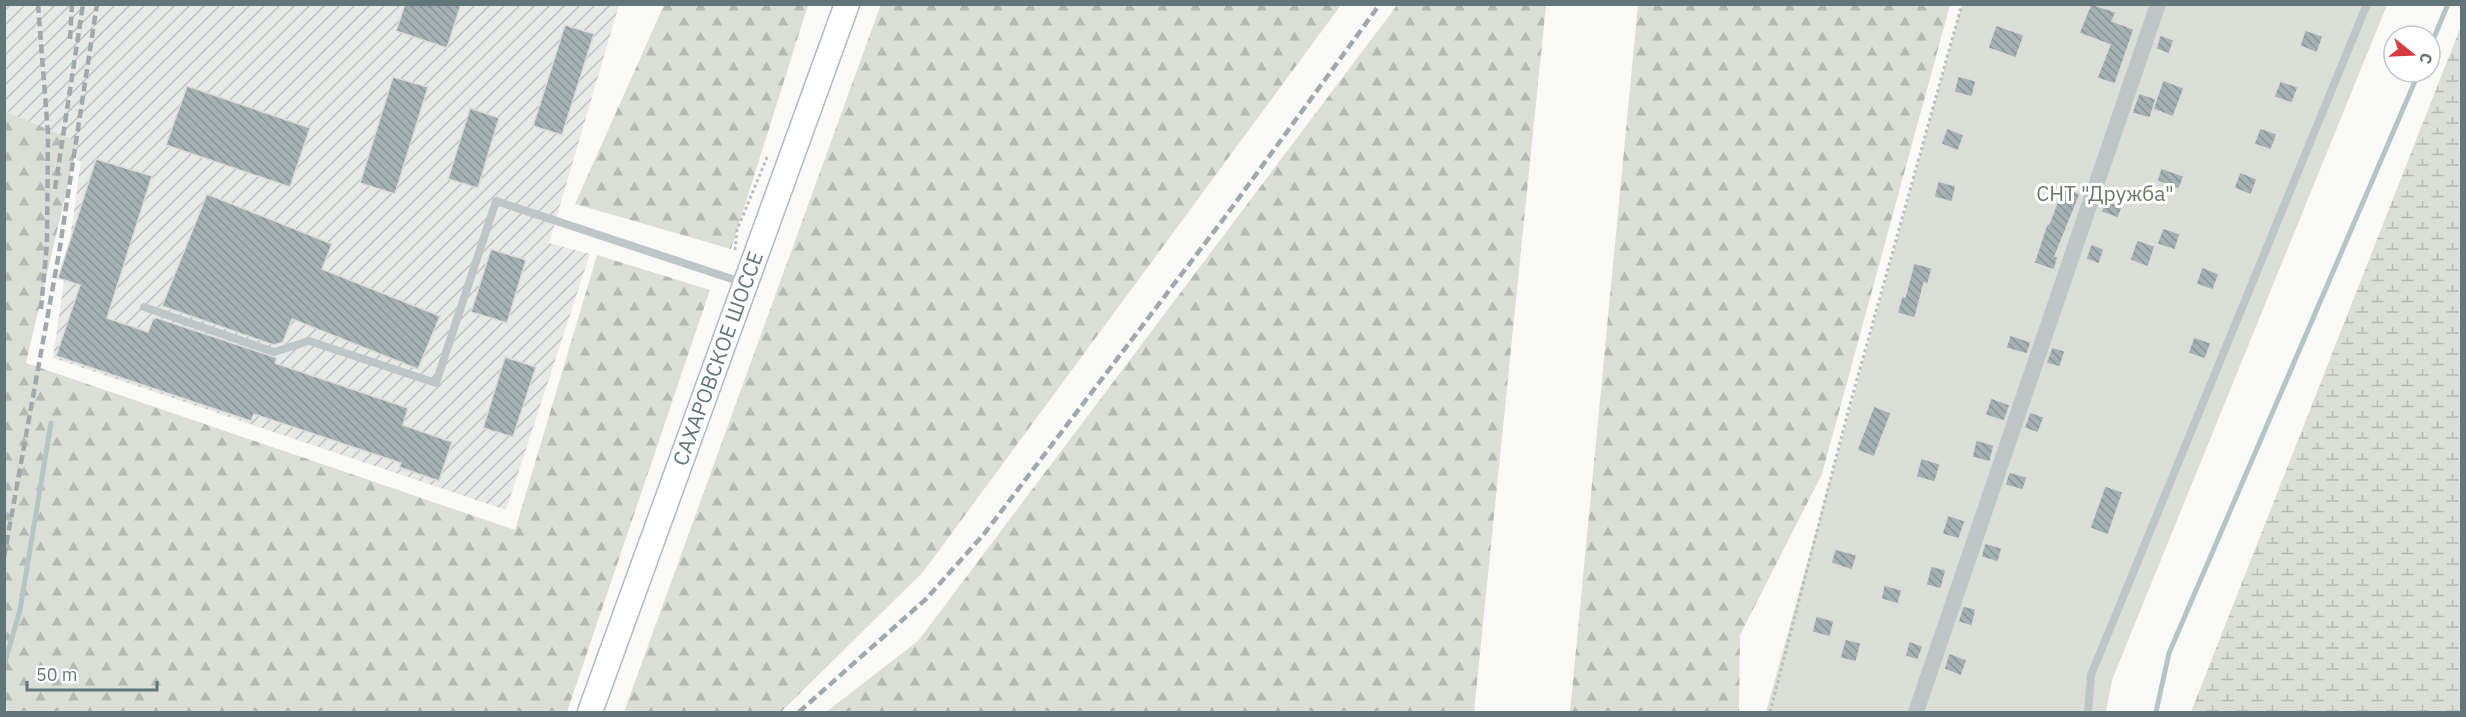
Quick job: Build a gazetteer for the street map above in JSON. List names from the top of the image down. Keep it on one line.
{"streets":{"main road":["САХАРОВСКОЕ ШОССЕ"]},"parks":["СНТ \"Дружба\""],"scale_bar":"50 m","north":"right"}
